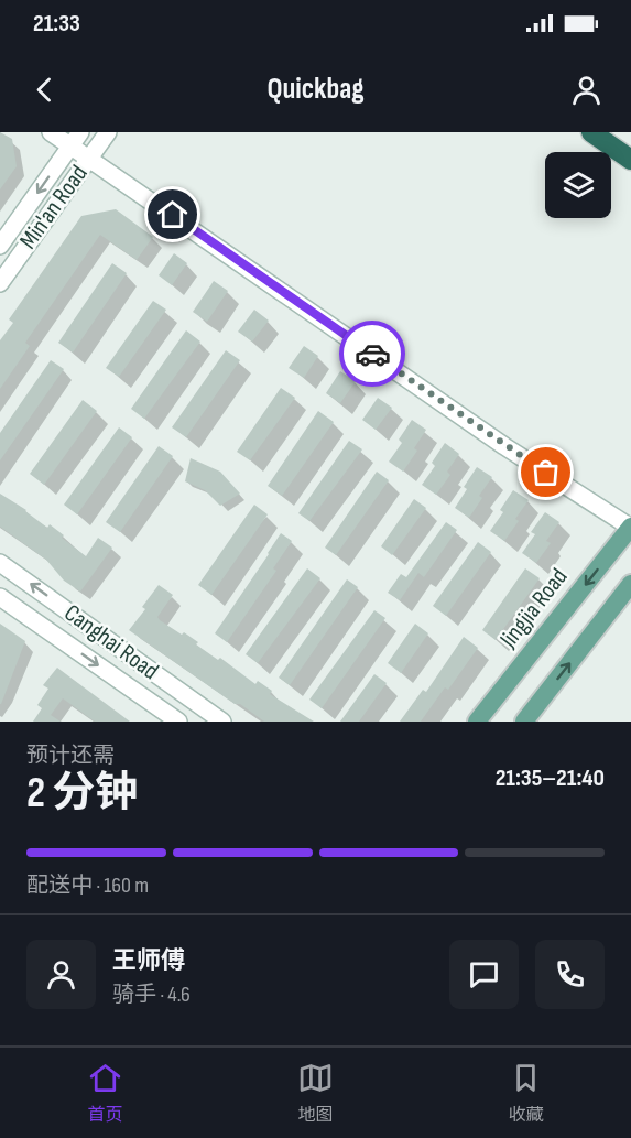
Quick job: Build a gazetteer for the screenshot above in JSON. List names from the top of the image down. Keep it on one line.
{"streets":{"main road":["Min'an Road","Jingjia Road","Canghai Road"]},"page":{"status":"21:33","header":"Quickbag","heading":["2 分钟","预计还需","21:35–21:40"],"panel":["王师傅","骑手 · 4.6"],"bar":"配送中 · 160 m","tabs":["首页","地图","收藏"]}}
